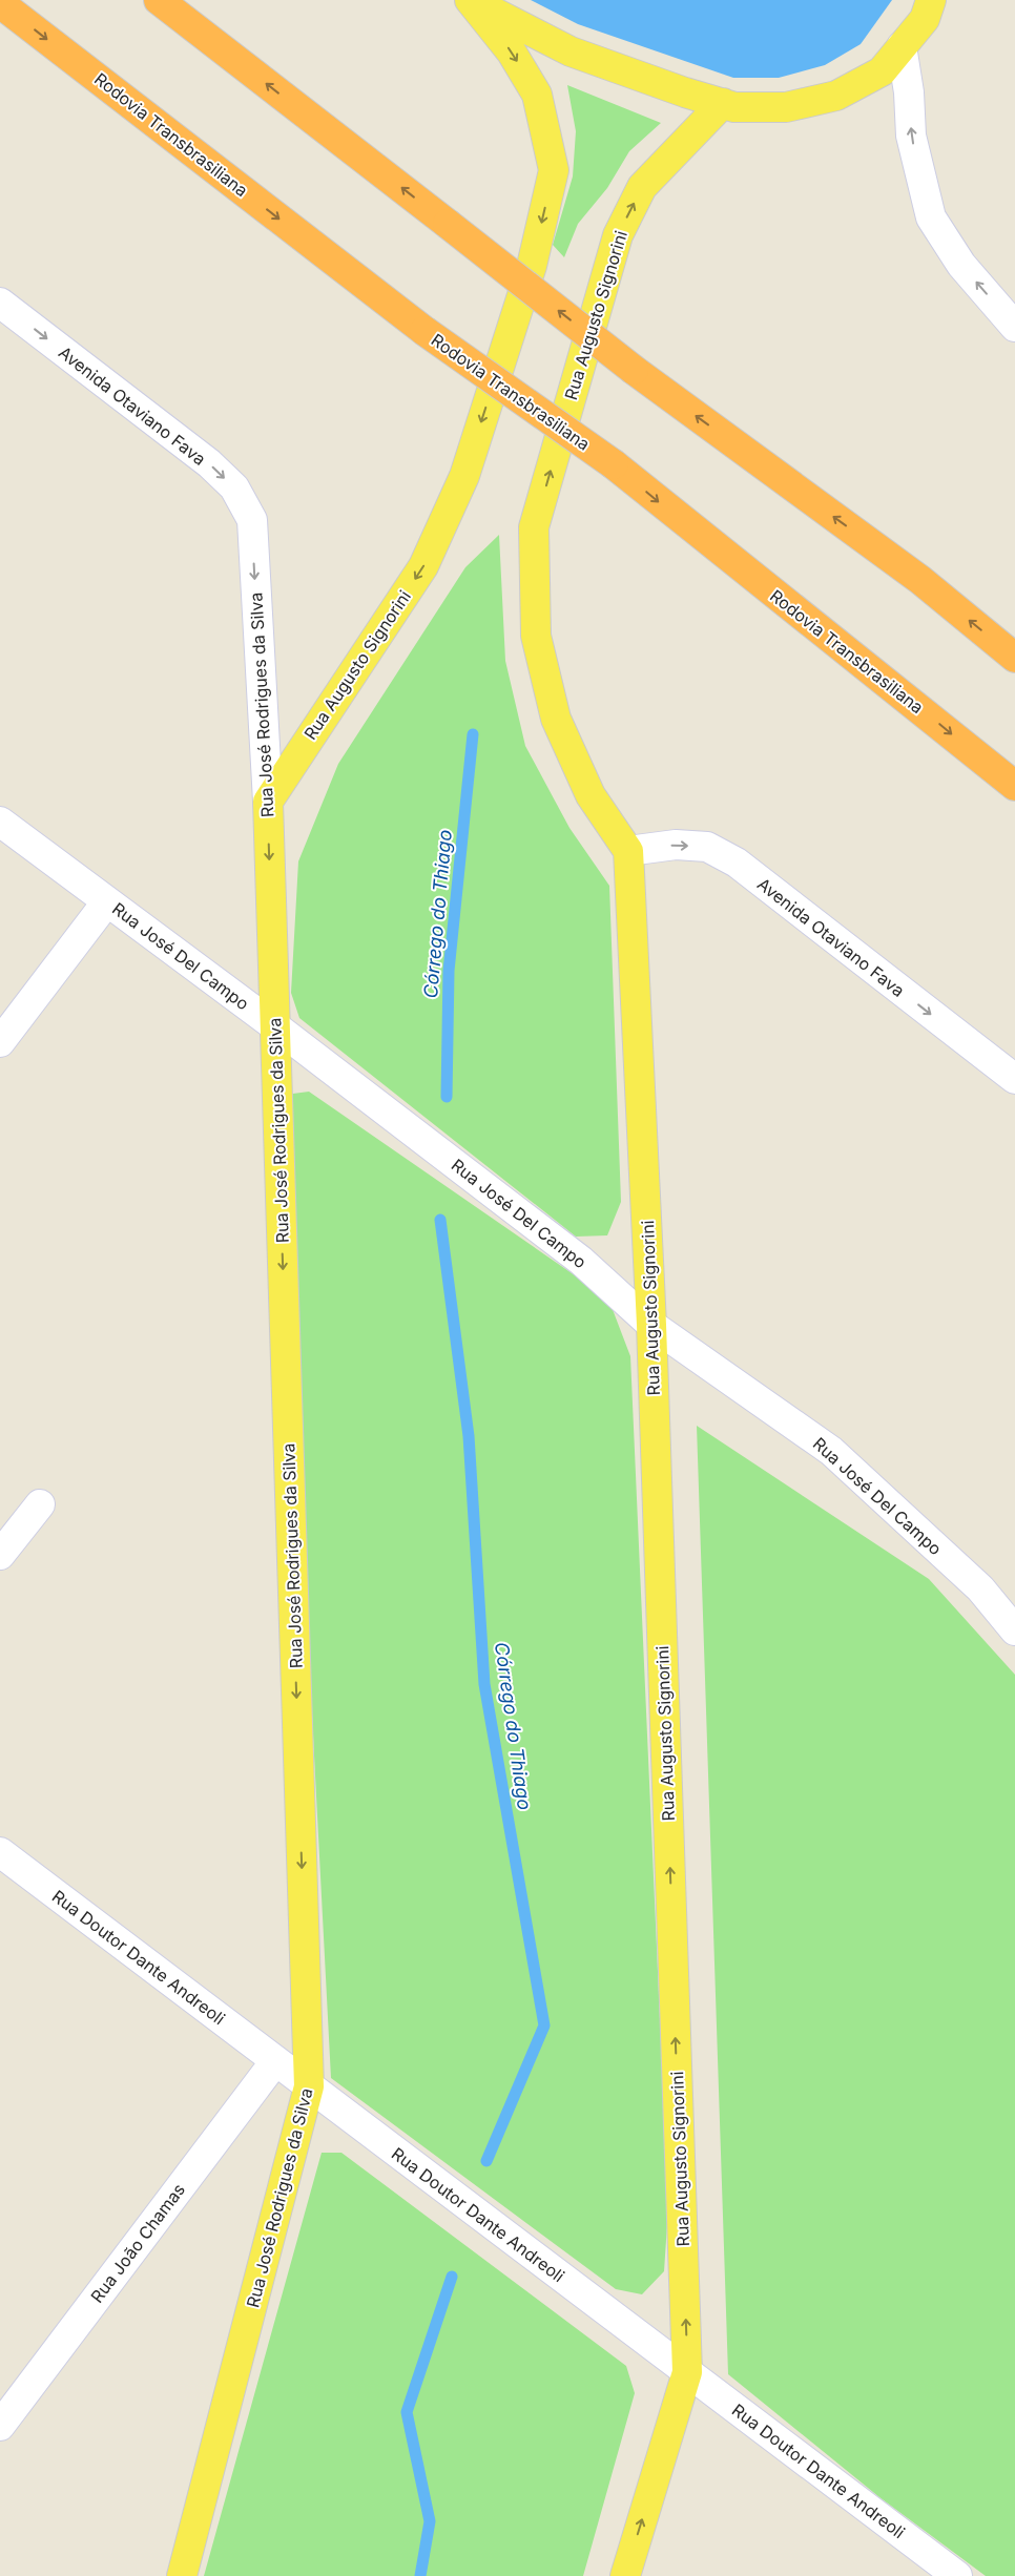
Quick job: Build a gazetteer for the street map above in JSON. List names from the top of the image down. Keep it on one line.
{"streets":{"highway":["Rodovia Transbrasiliana"],"main road":["Rua Augusto Signorini","Rua José Rodrigues da Silva"],"street":["Avenida Otaviano Fava","Rua José Del Campo","Rua Doutor Dante Andreoli","Rua João Chamas"]},"crossings":[["Rua Augusto Signorini","Avenida Otaviano Fava"],["Rua Augusto Signorini","Rua José Rodrigues da Silva"],["Rua Augusto Signorini","Rua José Del Campo"],["Rua Augusto Signorini","Rua Doutor Dante Andreoli"],["Avenida Otaviano Fava","Rua José Rodrigues da Silva"],["Rua José Rodrigues da Silva","Rua José Del Campo"],["Rua José Rodrigues da Silva","Rua Doutor Dante Andreoli"],["Rua Doutor Dante Andreoli","Rua João Chamas"]],"one_way":["Avenida Otaviano Fava","Rua José Rodrigues da Silva"],"water":["Córrego do Thiago"]}
